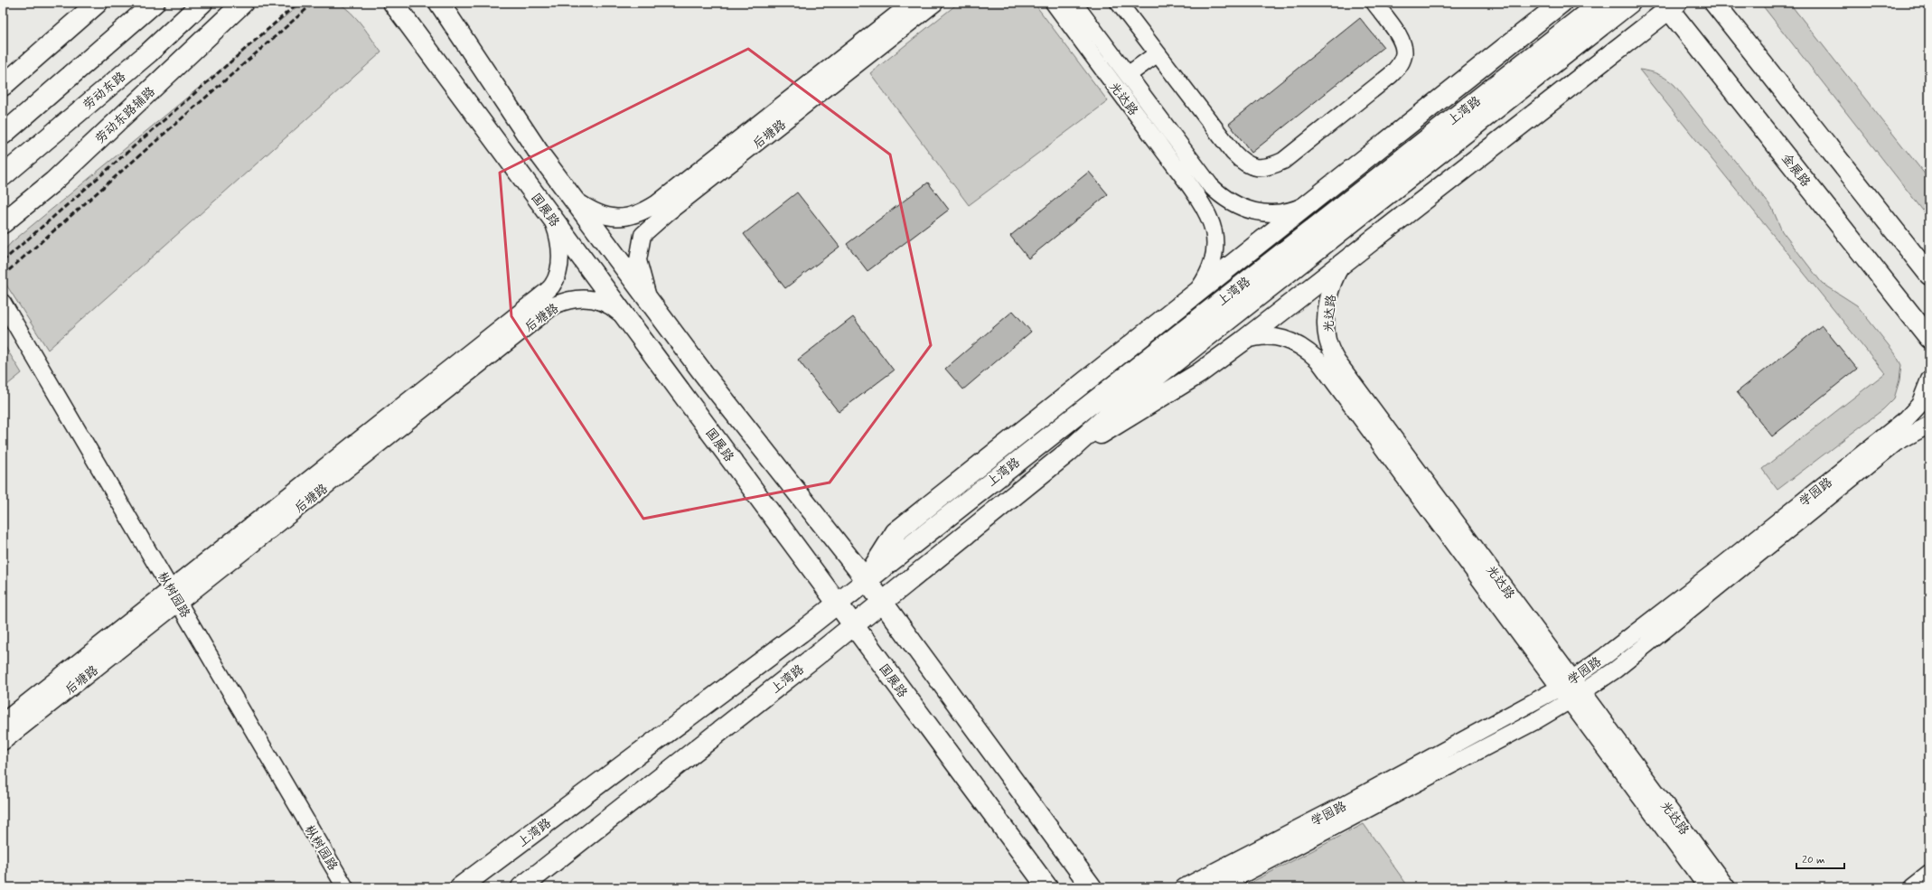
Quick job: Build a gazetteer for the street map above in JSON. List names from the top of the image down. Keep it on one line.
{"streets":{"main road":["劳动东路","上湾路","劳动东路辅路","金展路","国展路"],"street":["光达路","后塘路","学园路","枞树园路"]},"crossings":[["光达路","上湾路"],["光达路","学园路"],["上湾路","金展路"],["上湾路","国展路"],["后塘路","国展路"],["后塘路","枞树园路"]],"scale_bar":"20 m"}
